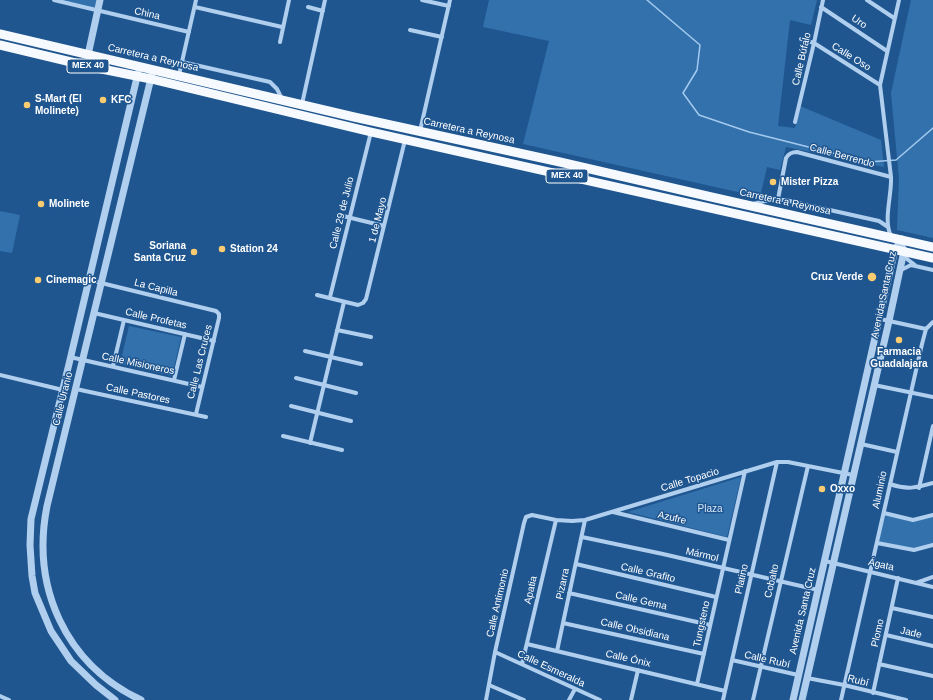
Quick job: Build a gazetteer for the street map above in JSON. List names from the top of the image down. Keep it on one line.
{"streets":{"main road":["Carretera a Reynosa","MEX 40"],"street":["China","Uro","Calle Oso","Calle Búfalo","Calle Berrendo","Calle 29 de Julio","1 de Mayo","La Capilla","Avenida Santa Cruz","Calle Profetas","Calle Las Cruces","Calle Misioneros","Calle Pastores","Calle Uranio","Calle Topacio","Aluminio","Azufre","Mármol","Ágata","Calle Grafito","Platino","Cobalto","Pizarra","Apatia","Calle Gema","Calle Antimonio","Tungsteno","Calle Obsidiana","Plomo","Jade","Calle Ónix","Calle Rubí","Calle Esmeralda","Rubí"]},"crossings":[["Uro","Calle Búfalo"],["Calle Oso","Calle Búfalo"],["Carretera a Reynosa","Calle 29 de Julio"],["Carretera a Reynosa","1 de Mayo"],["Carretera a Reynosa","Avenida Santa Cruz"],["Carretera a Reynosa","Calle Uranio"],["La Capilla","Calle Las Cruces"],["La Capilla","Calle Uranio"],["Avenida Santa Cruz","Calle Topacio"],["Avenida Santa Cruz","Mármol"],["Avenida Santa Cruz","Ágata"],["Avenida Santa Cruz","Calle Rubí"],["Avenida Santa Cruz","Rubí"],["Calle Profetas","Calle Las Cruces"],["Calle Profetas","Calle Uranio"],["Calle Las Cruces","Calle Misioneros"],["Calle Las Cruces","Calle Pastores"],["Calle Misioneros","Calle Uranio"],["Calle Pastores","Calle Uranio"],["Calle Topacio","Azufre"],["Calle Topacio","Platino"],["Calle Topacio","Cobalto"],["Calle Topacio","Pizarra"],["Calle Topacio","Apatia"],["Calle Topacio","Calle Antimonio"],["Calle Topacio","Tungsteno"],["Aluminio","Ágata"],["Aluminio","Rubí"],["Azufre","Tungsteno"],["Mármol","Platino"],["Mármol","Cobalto"],["Mármol","Pizarra"],["Mármol","Tungsteno"],["Ágata","Plomo"],["Calle Grafito","Pizarra"],["Calle Grafito","Tungsteno"],["Platino","Calle Ónix"],["Platino","Calle Rubí"],["Cobalto","Calle Rubí"],["Pizarra","Calle Gema"],["Pizarra","Calle Obsidiana"],["Pizarra","Calle Ónix"],["Apatia","Calle Ónix"],["Apatia","Calle Esmeralda"],["Calle Gema","Tungsteno"],["Calle Antimonio","Calle Esmeralda"],["Tungsteno","Calle Obsidiana"],["Tungsteno","Calle Ónix"],["Plomo","Jade"],["Plomo","Rubí"]],"parks":["Plaza"],"places":["KFC","S-Mart (El Molinete)","Mister Pizza","Molinete","Station 24","Soriana Santa Cruz","Cruz Verde","Cinemagic","Farmacia Guadalajara","Oxxo"]}
